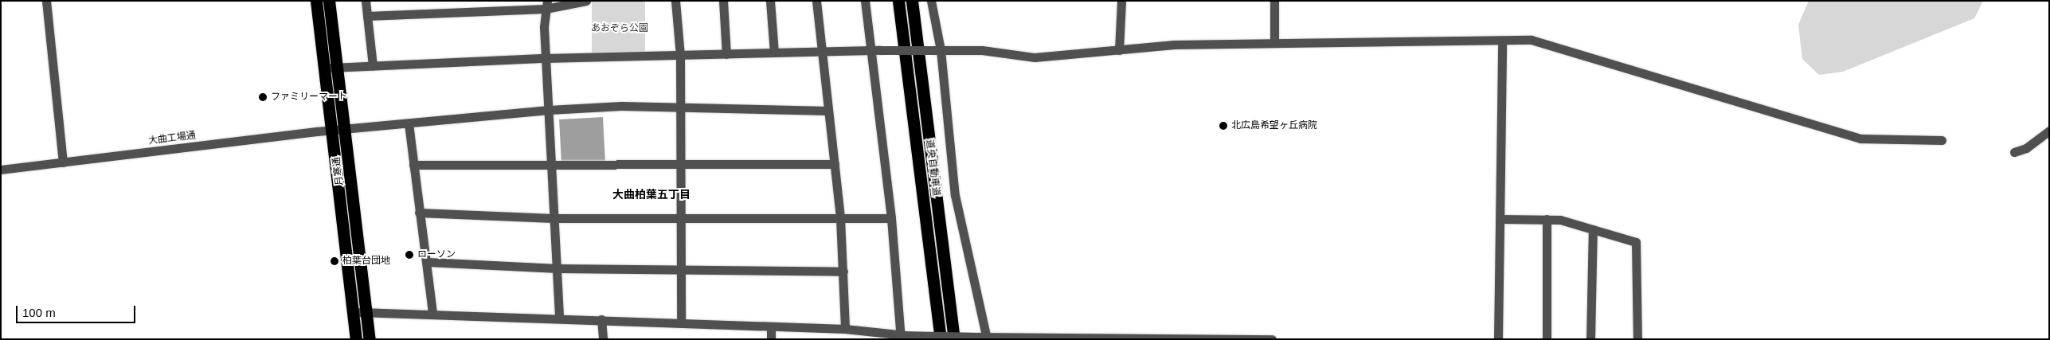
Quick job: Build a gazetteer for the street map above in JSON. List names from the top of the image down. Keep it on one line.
{"streets":{"highway":["道央自動車道","月寒通"],"street":["大曲工場通"]},"crossings":[["大曲工場通","月寒通"]],"districts":["大曲柏葉五丁目"],"parks":["あおぞら公園"],"places":["ファミリーマート","北広島希望ヶ丘病院","ローソン","柏葉台団地"],"scale_bar":"100 m"}
